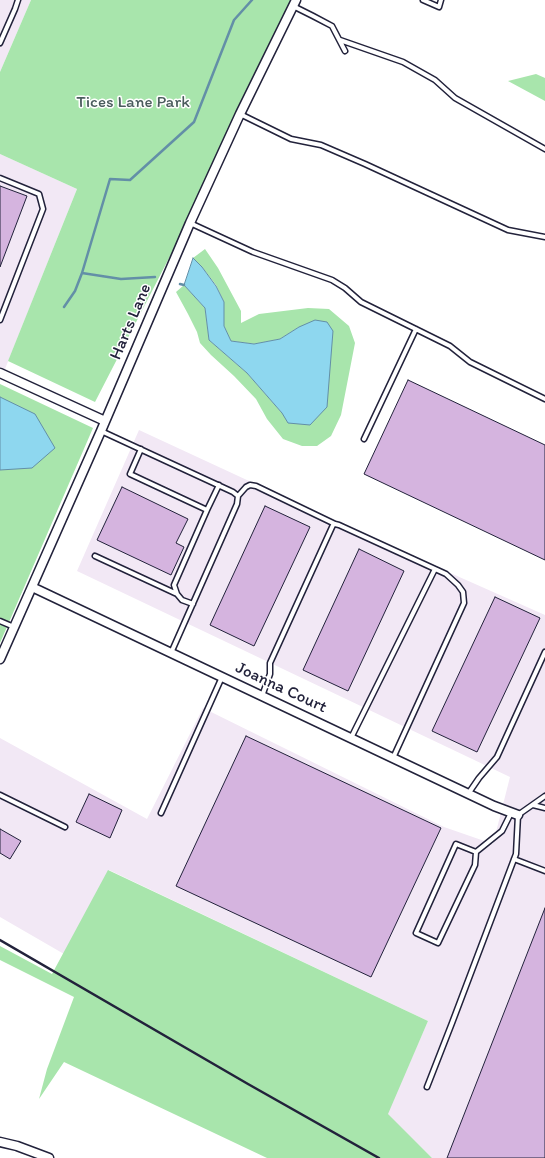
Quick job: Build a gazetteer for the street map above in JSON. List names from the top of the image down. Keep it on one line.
{"streets":{"street":["Harts Lane","Joanna Court"]},"crossings":[["Harts Lane","Joanna Court"]],"parks":["Tices Lane Park"]}
